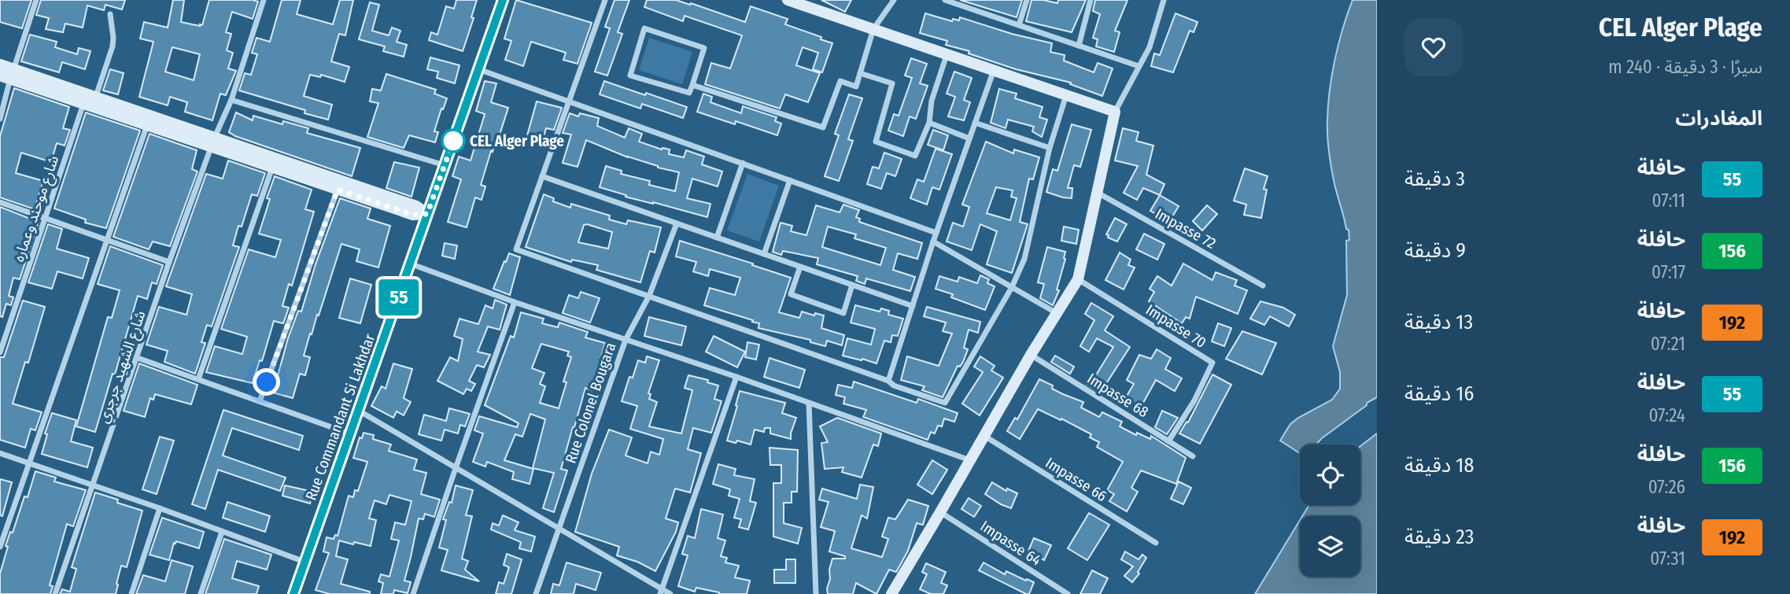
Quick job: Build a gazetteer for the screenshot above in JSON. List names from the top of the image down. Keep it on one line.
{"streets":{"street":["شارع موحند وعماره","Impasse 72","Impasse 70","شارع الشهيد جرجري","Impasse 68","Rue Colonel Bougara","Rue Commandant Si Lakhdar","Impasse 66","Impasse 64"]},"crossings":[["Impasse 70","Impasse 68"]],"places":["CEL Alger Plage"],"lines":["bus line 55"],"page":{"heading":[["CEL Alger Plage","سيرًا · 3 دقيقة · 240 m"],"المغادرات"],"on_map":"55","list":[{"mark":"55","name":"حافلة","note":"07:11","value":"3 دقيقة"},{"mark":"156","name":"حافلة","note":"07:17","value":"9 دقيقة"},{"mark":"192","name":"حافلة","note":"07:21","value":"13 دقيقة"},{"mark":"55","name":"حافلة","note":"07:24","value":"16 دقيقة"},{"mark":"156","name":"حافلة","note":"07:26","value":"18 دقيقة"},{"mark":"192","name":"حافلة","note":"07:31","value":"23 دقيقة"}]}}
